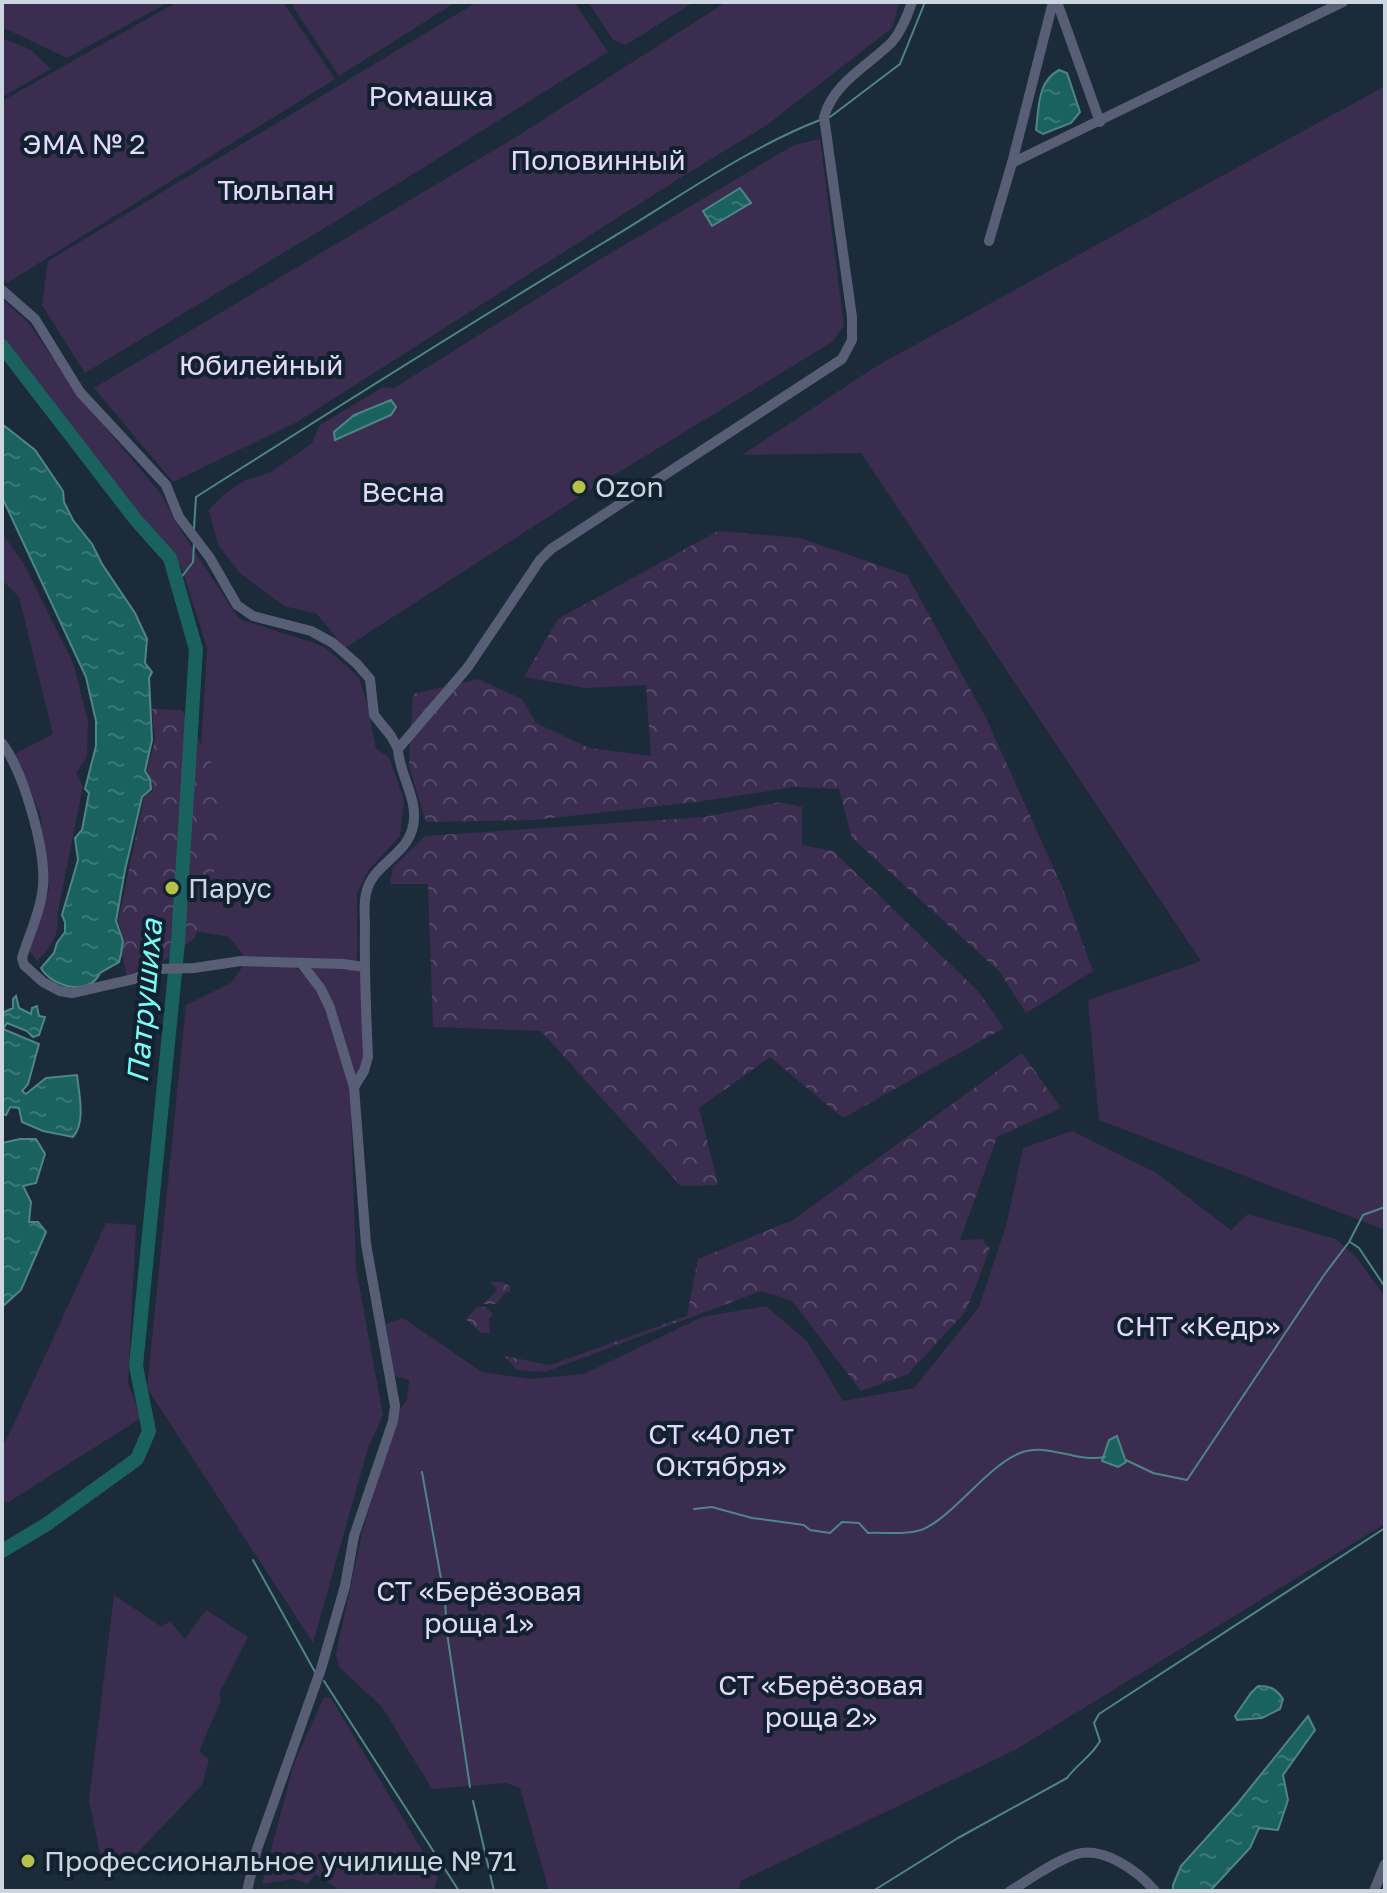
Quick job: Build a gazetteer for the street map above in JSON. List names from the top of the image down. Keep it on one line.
{"water":["Патрушиха"],"parks":["Ромашка","ЭМА № 2","Половинный","Тюльпан","Юбилейный","Весна","СНТ «Кедр»","СТ «40 лет Октября»","СТ «Берёзовая роща 1»","СТ «Берёзовая роща 2»"],"places":["Ozon","Парус","Профессиональное училище № 71"]}
